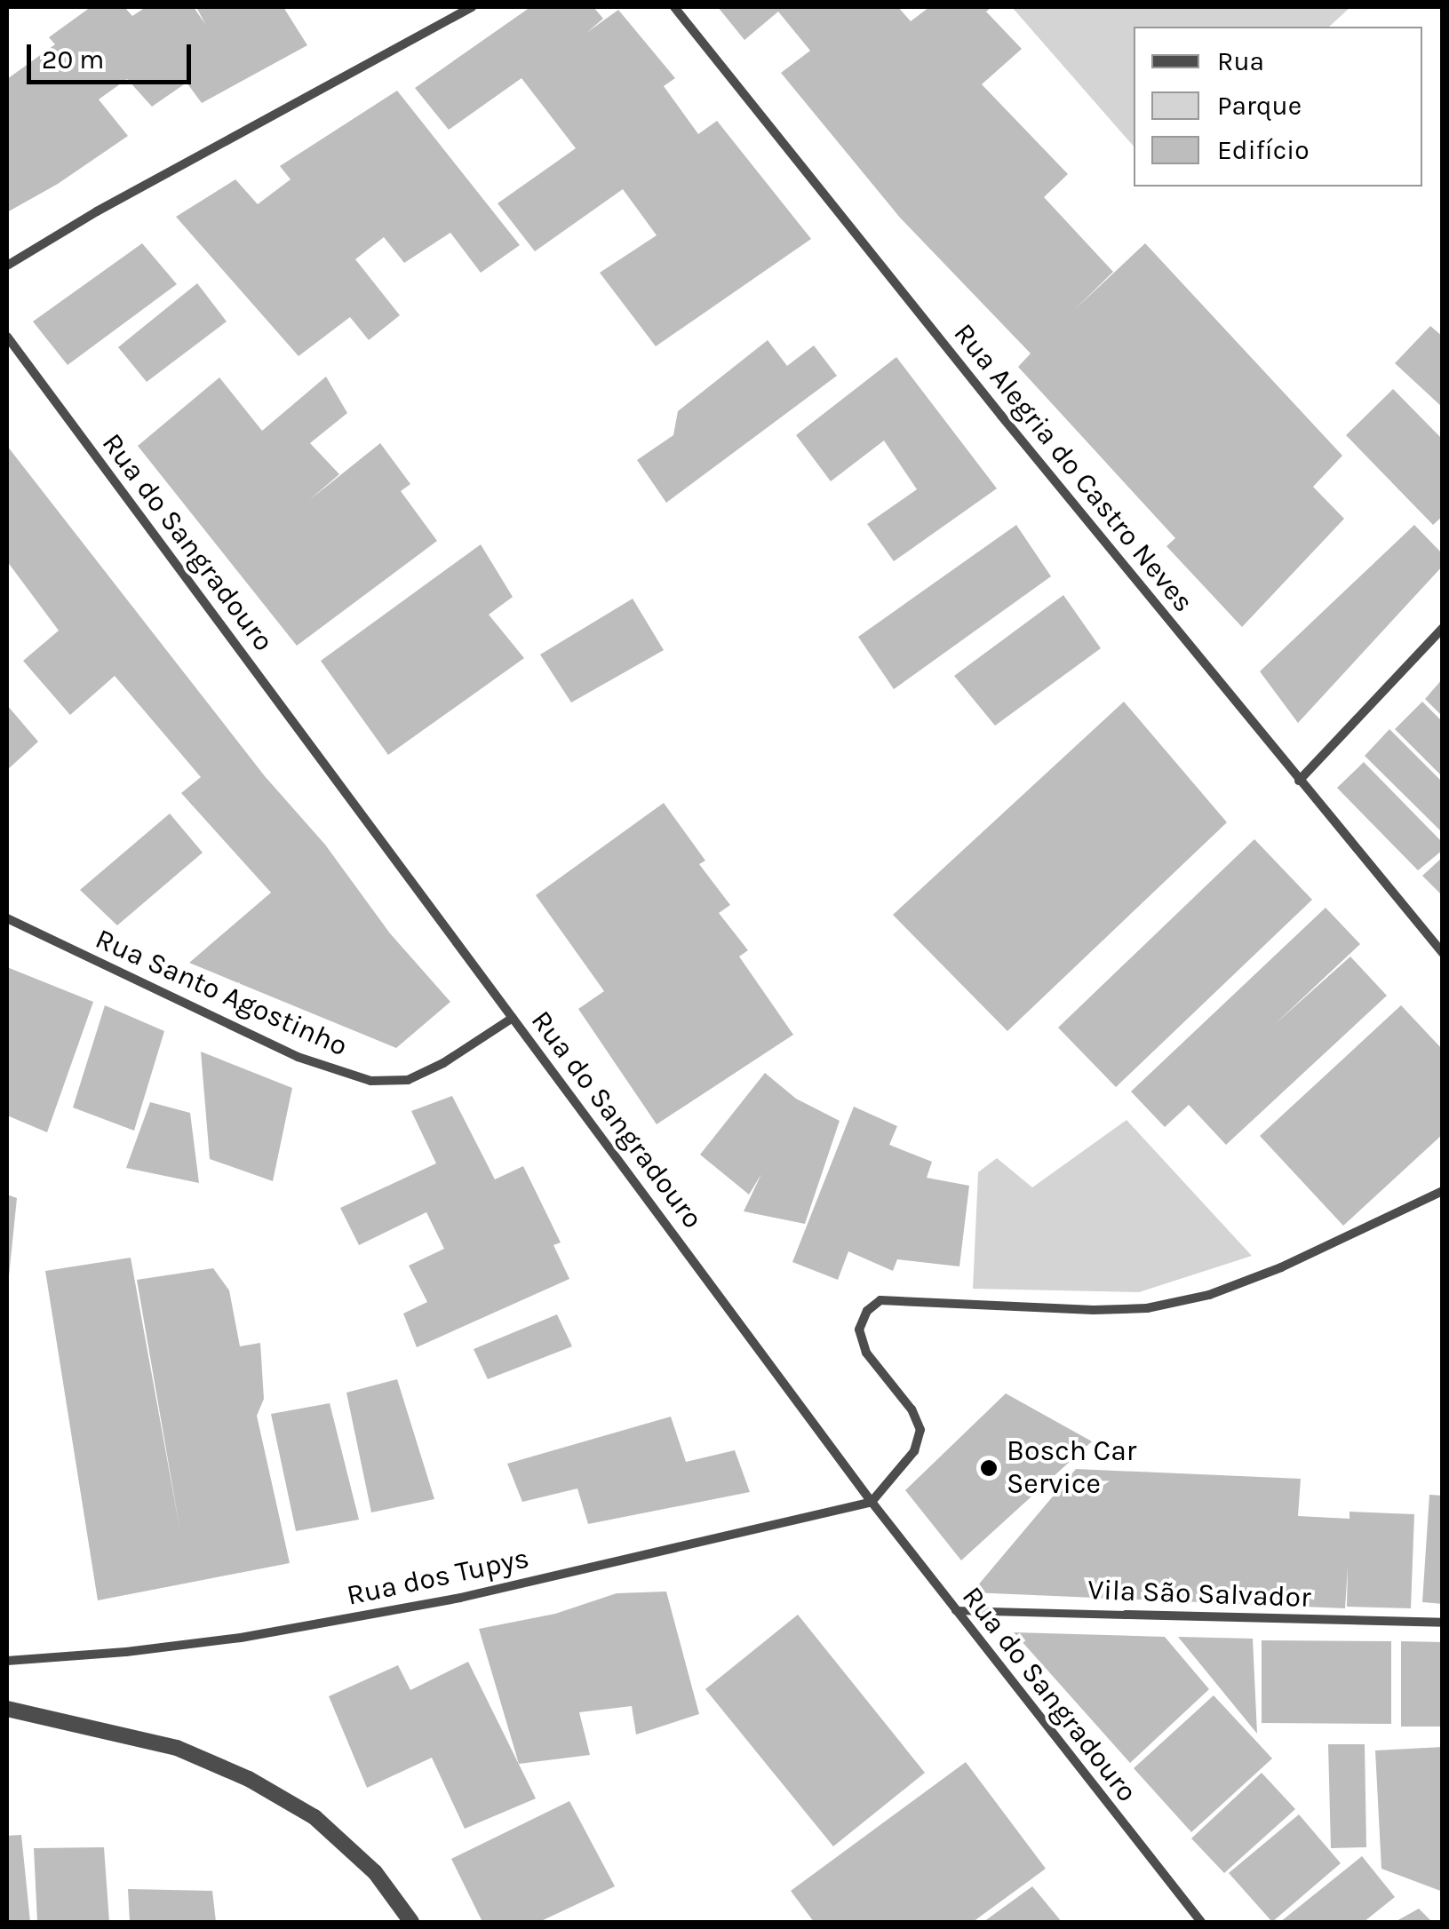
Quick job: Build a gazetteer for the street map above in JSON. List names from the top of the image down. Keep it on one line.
{"streets":{"street":["Rua Alegria do Castro Neves","Rua do Sangradouro","Rua Santo Agostinho","Rua dos Tupys","Vila São Salvador"]},"crossings":[["Rua do Sangradouro","Rua Santo Agostinho"],["Rua do Sangradouro","Rua dos Tupys"],["Rua do Sangradouro","Vila São Salvador"]],"places":["Bosch Car Service"],"legend":["Rua","Parque","Edifício"],"scale_bar":"20 m"}
